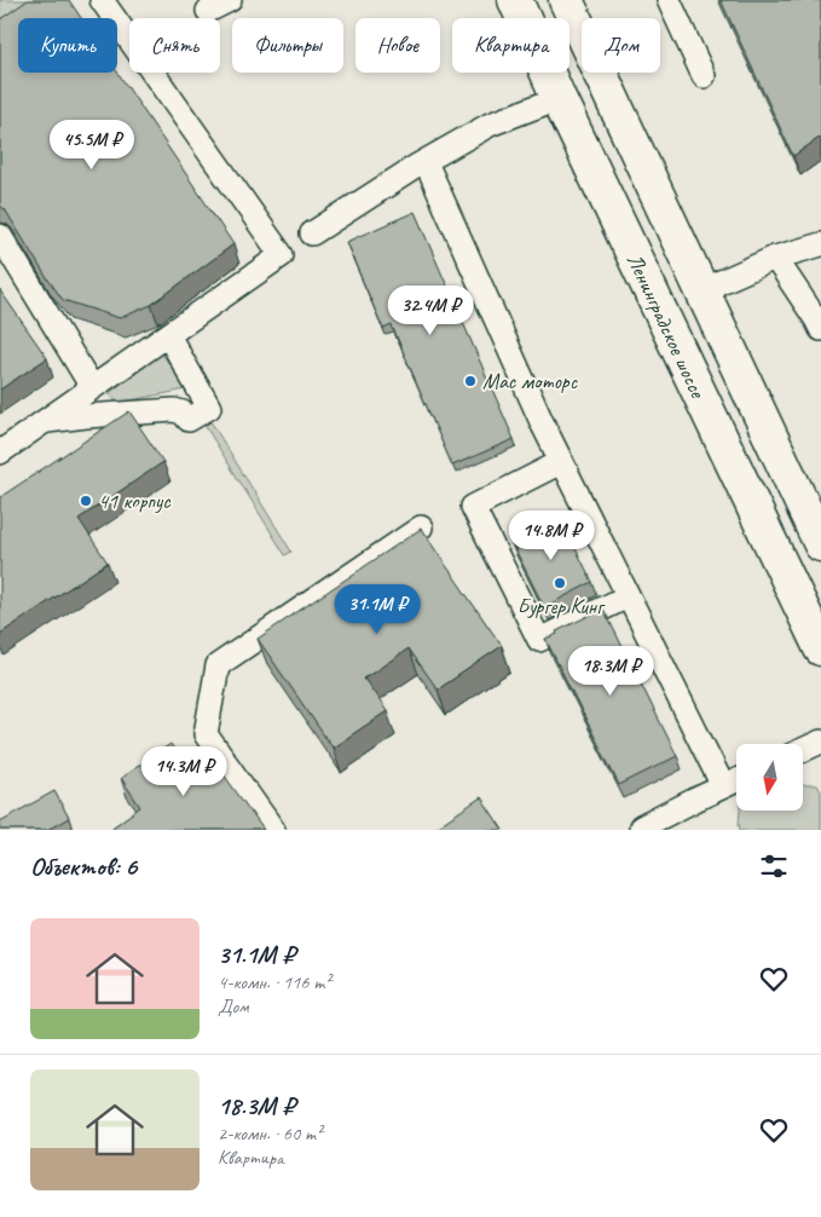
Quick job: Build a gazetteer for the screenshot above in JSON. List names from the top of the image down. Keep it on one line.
{"streets":{"highway":["Ленинградское шоссе"]},"places":["Мас моторс","41 корпус","Бургер Кинг"],"north":"bottom","page":{"chip":["Купить","Снять","Фильтры","Новое","Квартира","Дом"],"price":["45.5M ₽","32.4M ₽","14.8M ₽","31.1M ₽","18.3M ₽","14.3M ₽"],"heading":"Объектов: 6","list":[{"name":"31.1M ₽","note":"4-комн. · 116 m² · Дом"},{"name":"18.3M ₽","note":"2-комн. · 60 m² · Квартира"}]}}
